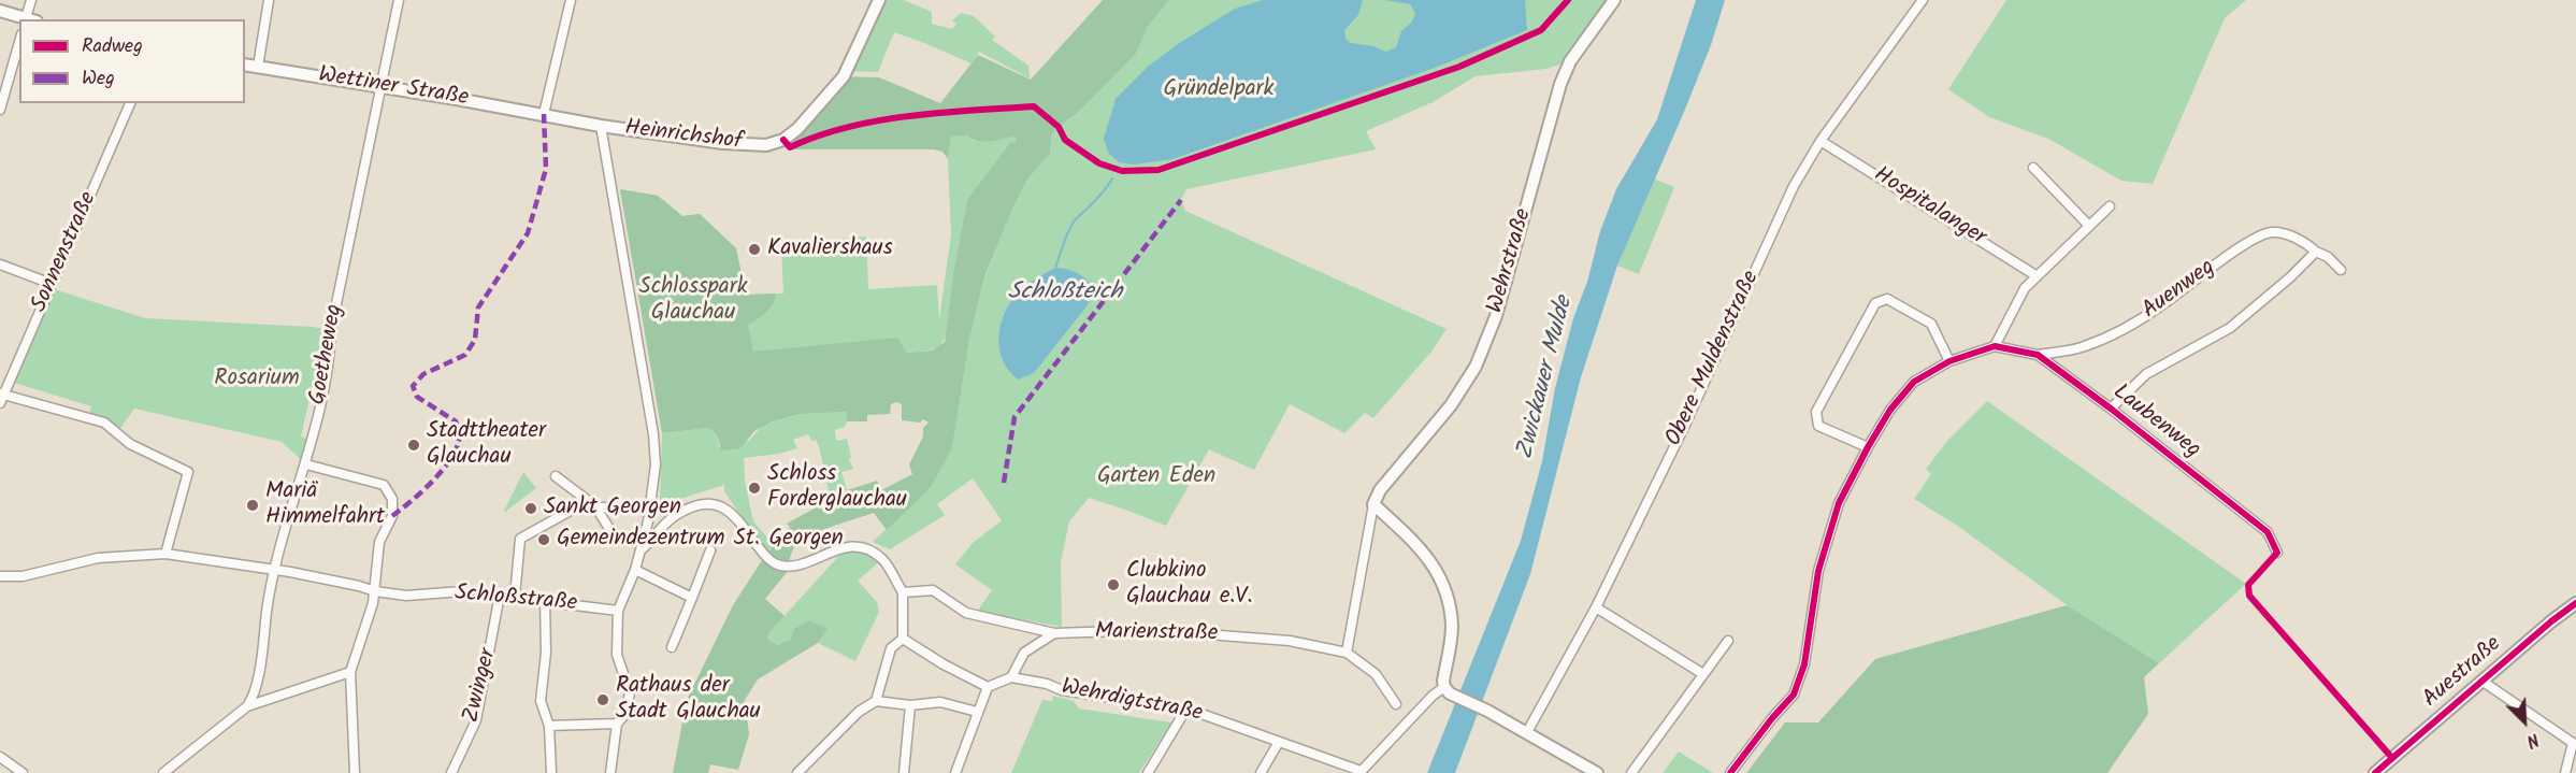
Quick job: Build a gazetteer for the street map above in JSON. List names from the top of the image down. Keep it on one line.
{"streets":{"street":["Wettiner Straße","Heinrichshof","Hospitalanger","Sonnenstraße","Wehrstraße","Auenweg","Goetheweg","Obere Muldenstraße","Laubenweg","Schloßstraße","Marienstraße","Auestraße","Zwinger","Wehrdigtstraße"]},"crossings":[["Wettiner Straße","Heinrichshof"],["Wettiner Straße","Goetheweg"],["Hospitalanger","Obere Muldenstraße"],["Wehrstraße","Marienstraße"],["Auenweg","Laubenweg"],["Goetheweg","Schloßstraße"],["Schloßstraße","Zwinger"]],"water":["Schloßteich","Zwickauer Mulde"],"parks":["Gründelpark","Schlosspark Glauchau","Rosarium","Garten Eden"],"places":["Kavaliershaus","Stadttheater Glauchau","Schloss Forderglauchau","Mariä Himmelfahrt","Sankt Georgen","Gemeindezentrum St. Georgen","Clubkino Glauchau e.V.","Rathaus der Stadt Glauchau"],"legend":["Radweg","Weg"],"north":"bottom right"}
